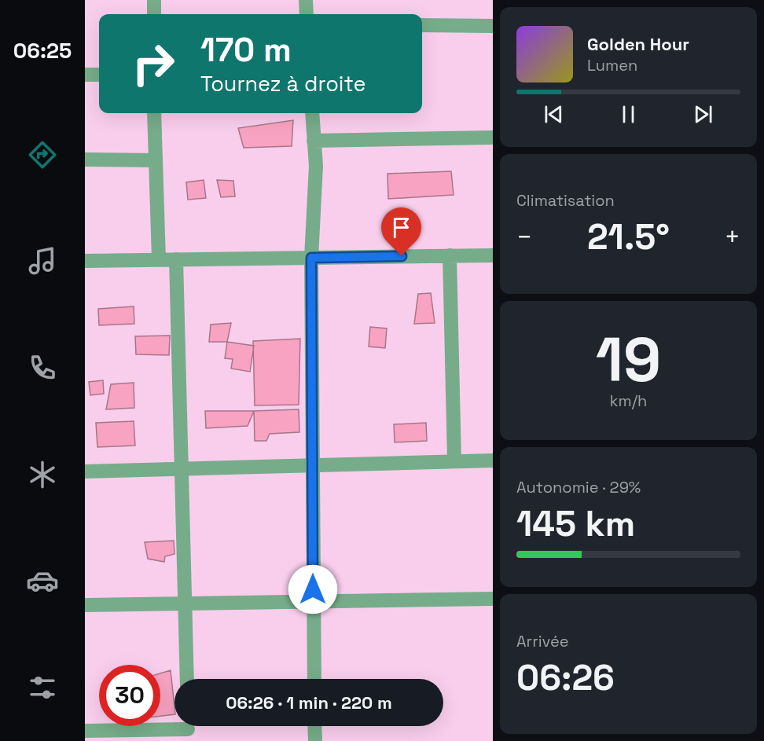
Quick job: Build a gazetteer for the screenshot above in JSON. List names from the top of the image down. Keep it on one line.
{"page":{"tabs":"06:25","turn":["170 m","Tournez à droite"],"song":["Golden Hour","Lumen"],"tile":["Climatisation",["19","km/h"],["Autonomie · 29%","145 km"],["Arrivée","06:26"]],"heat":["−","21.5°","+"],"limit":"30","trip":"06:26 · 1 min · 220 m"}}
